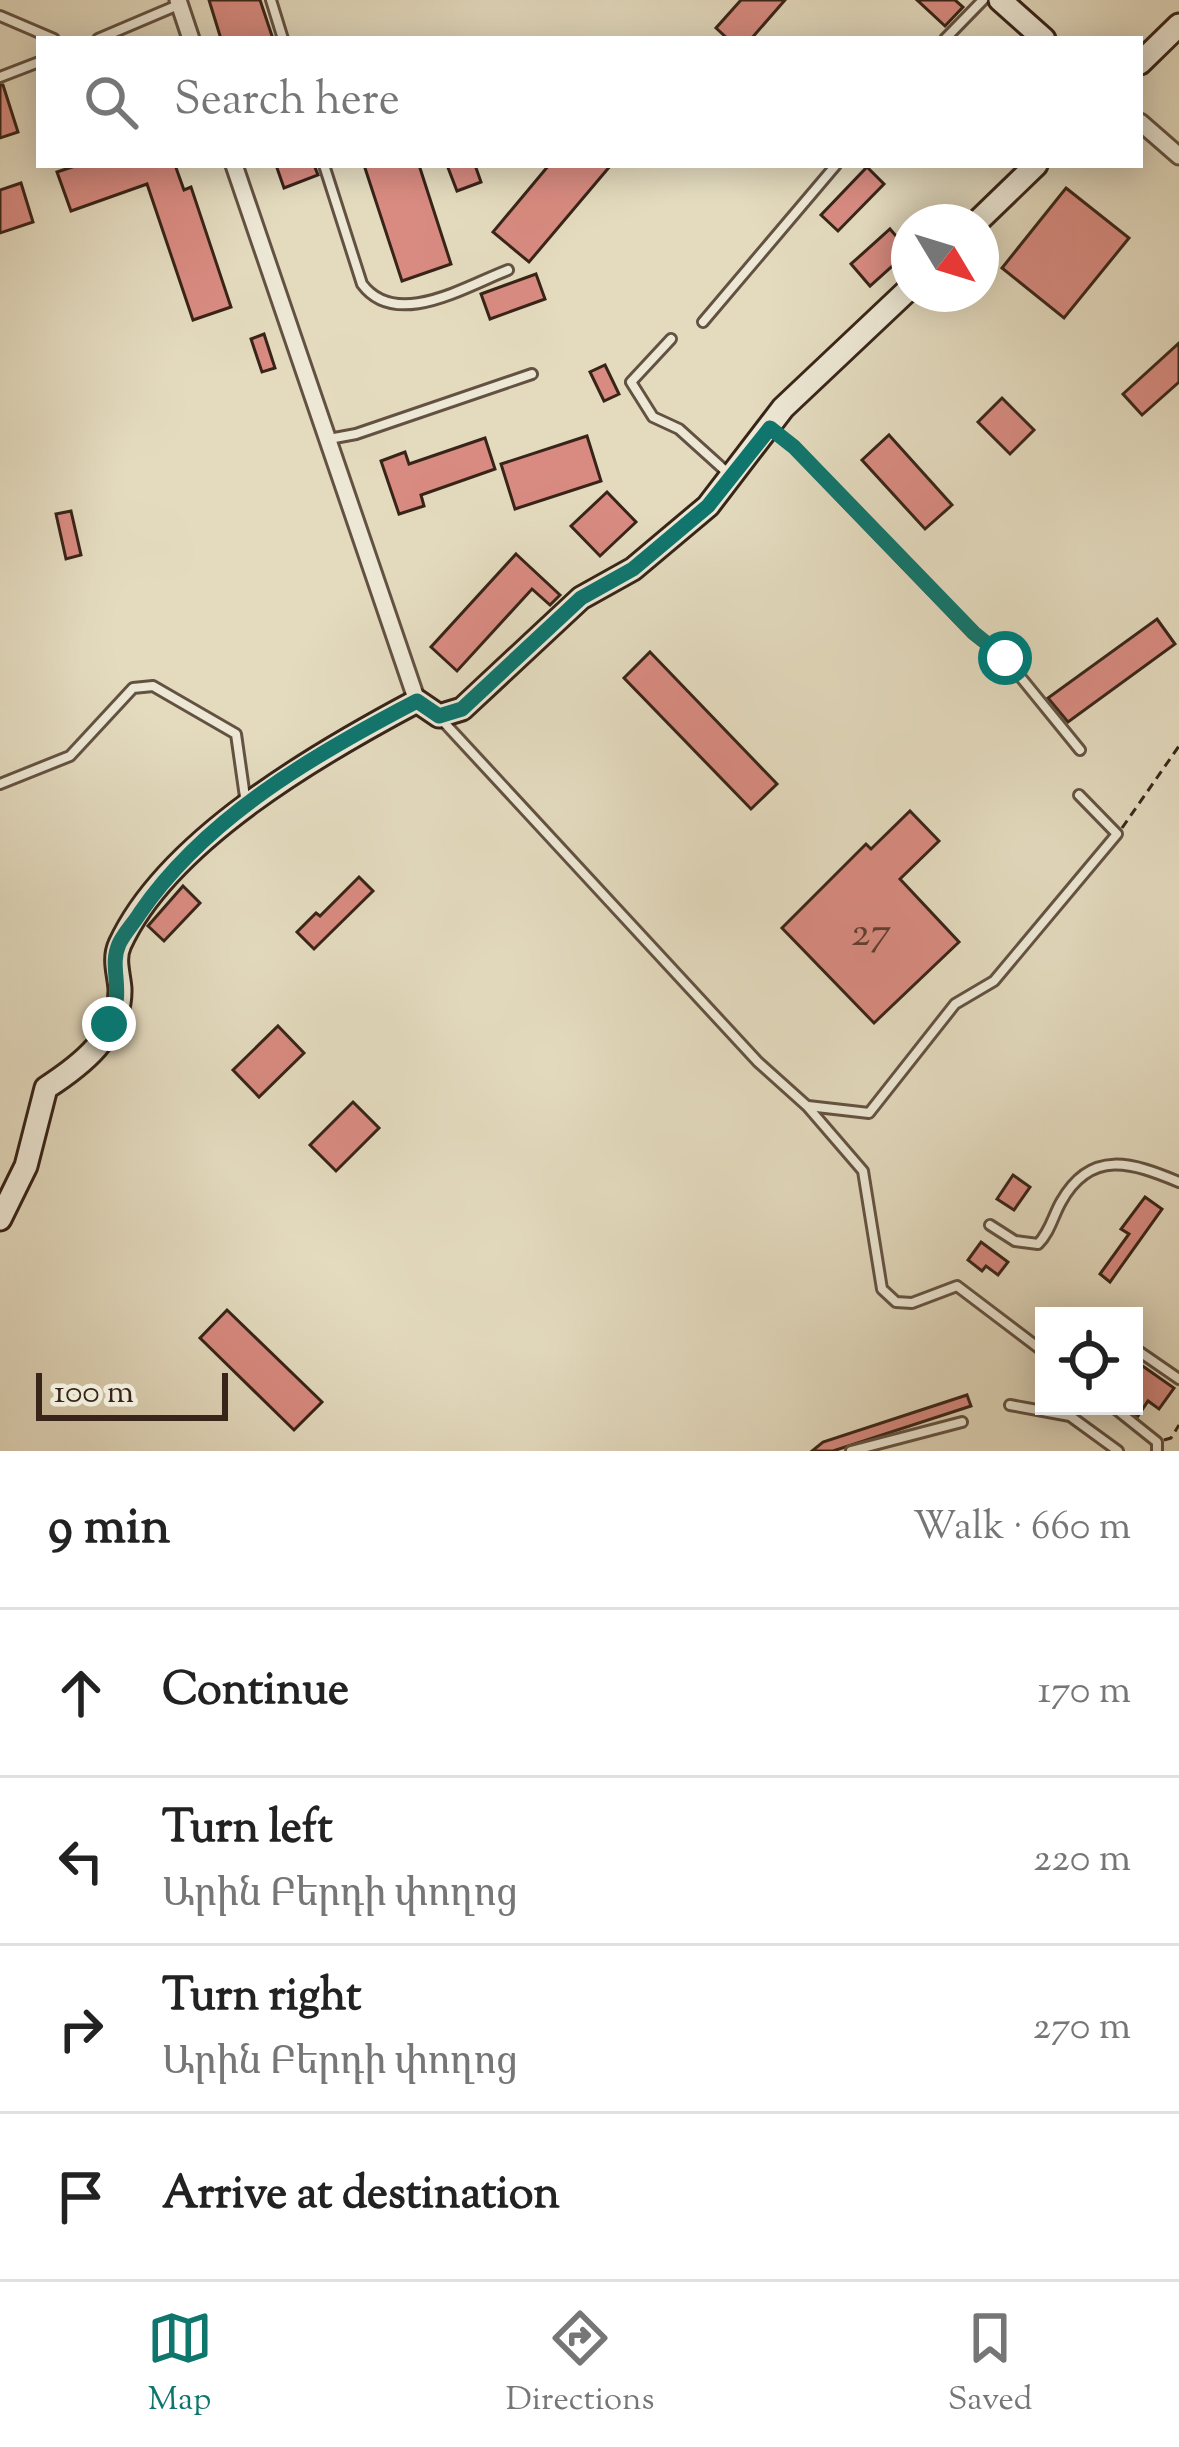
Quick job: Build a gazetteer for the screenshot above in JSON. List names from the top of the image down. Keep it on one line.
{"house_numbers":["27"],"scale_bar":"100 m","north":"bottom right","page":{"search":"Search here","scale":"100 m","heading":["9 min","Walk · 660 m"],"list":[["Continue","170 m"],["Turn left","Արին Բերդի փողոց","220 m"],["Turn right","Արին Բերդի փողոց","270 m"],"Arrive at destination"],"nav":["Map","Directions","Saved"]}}
